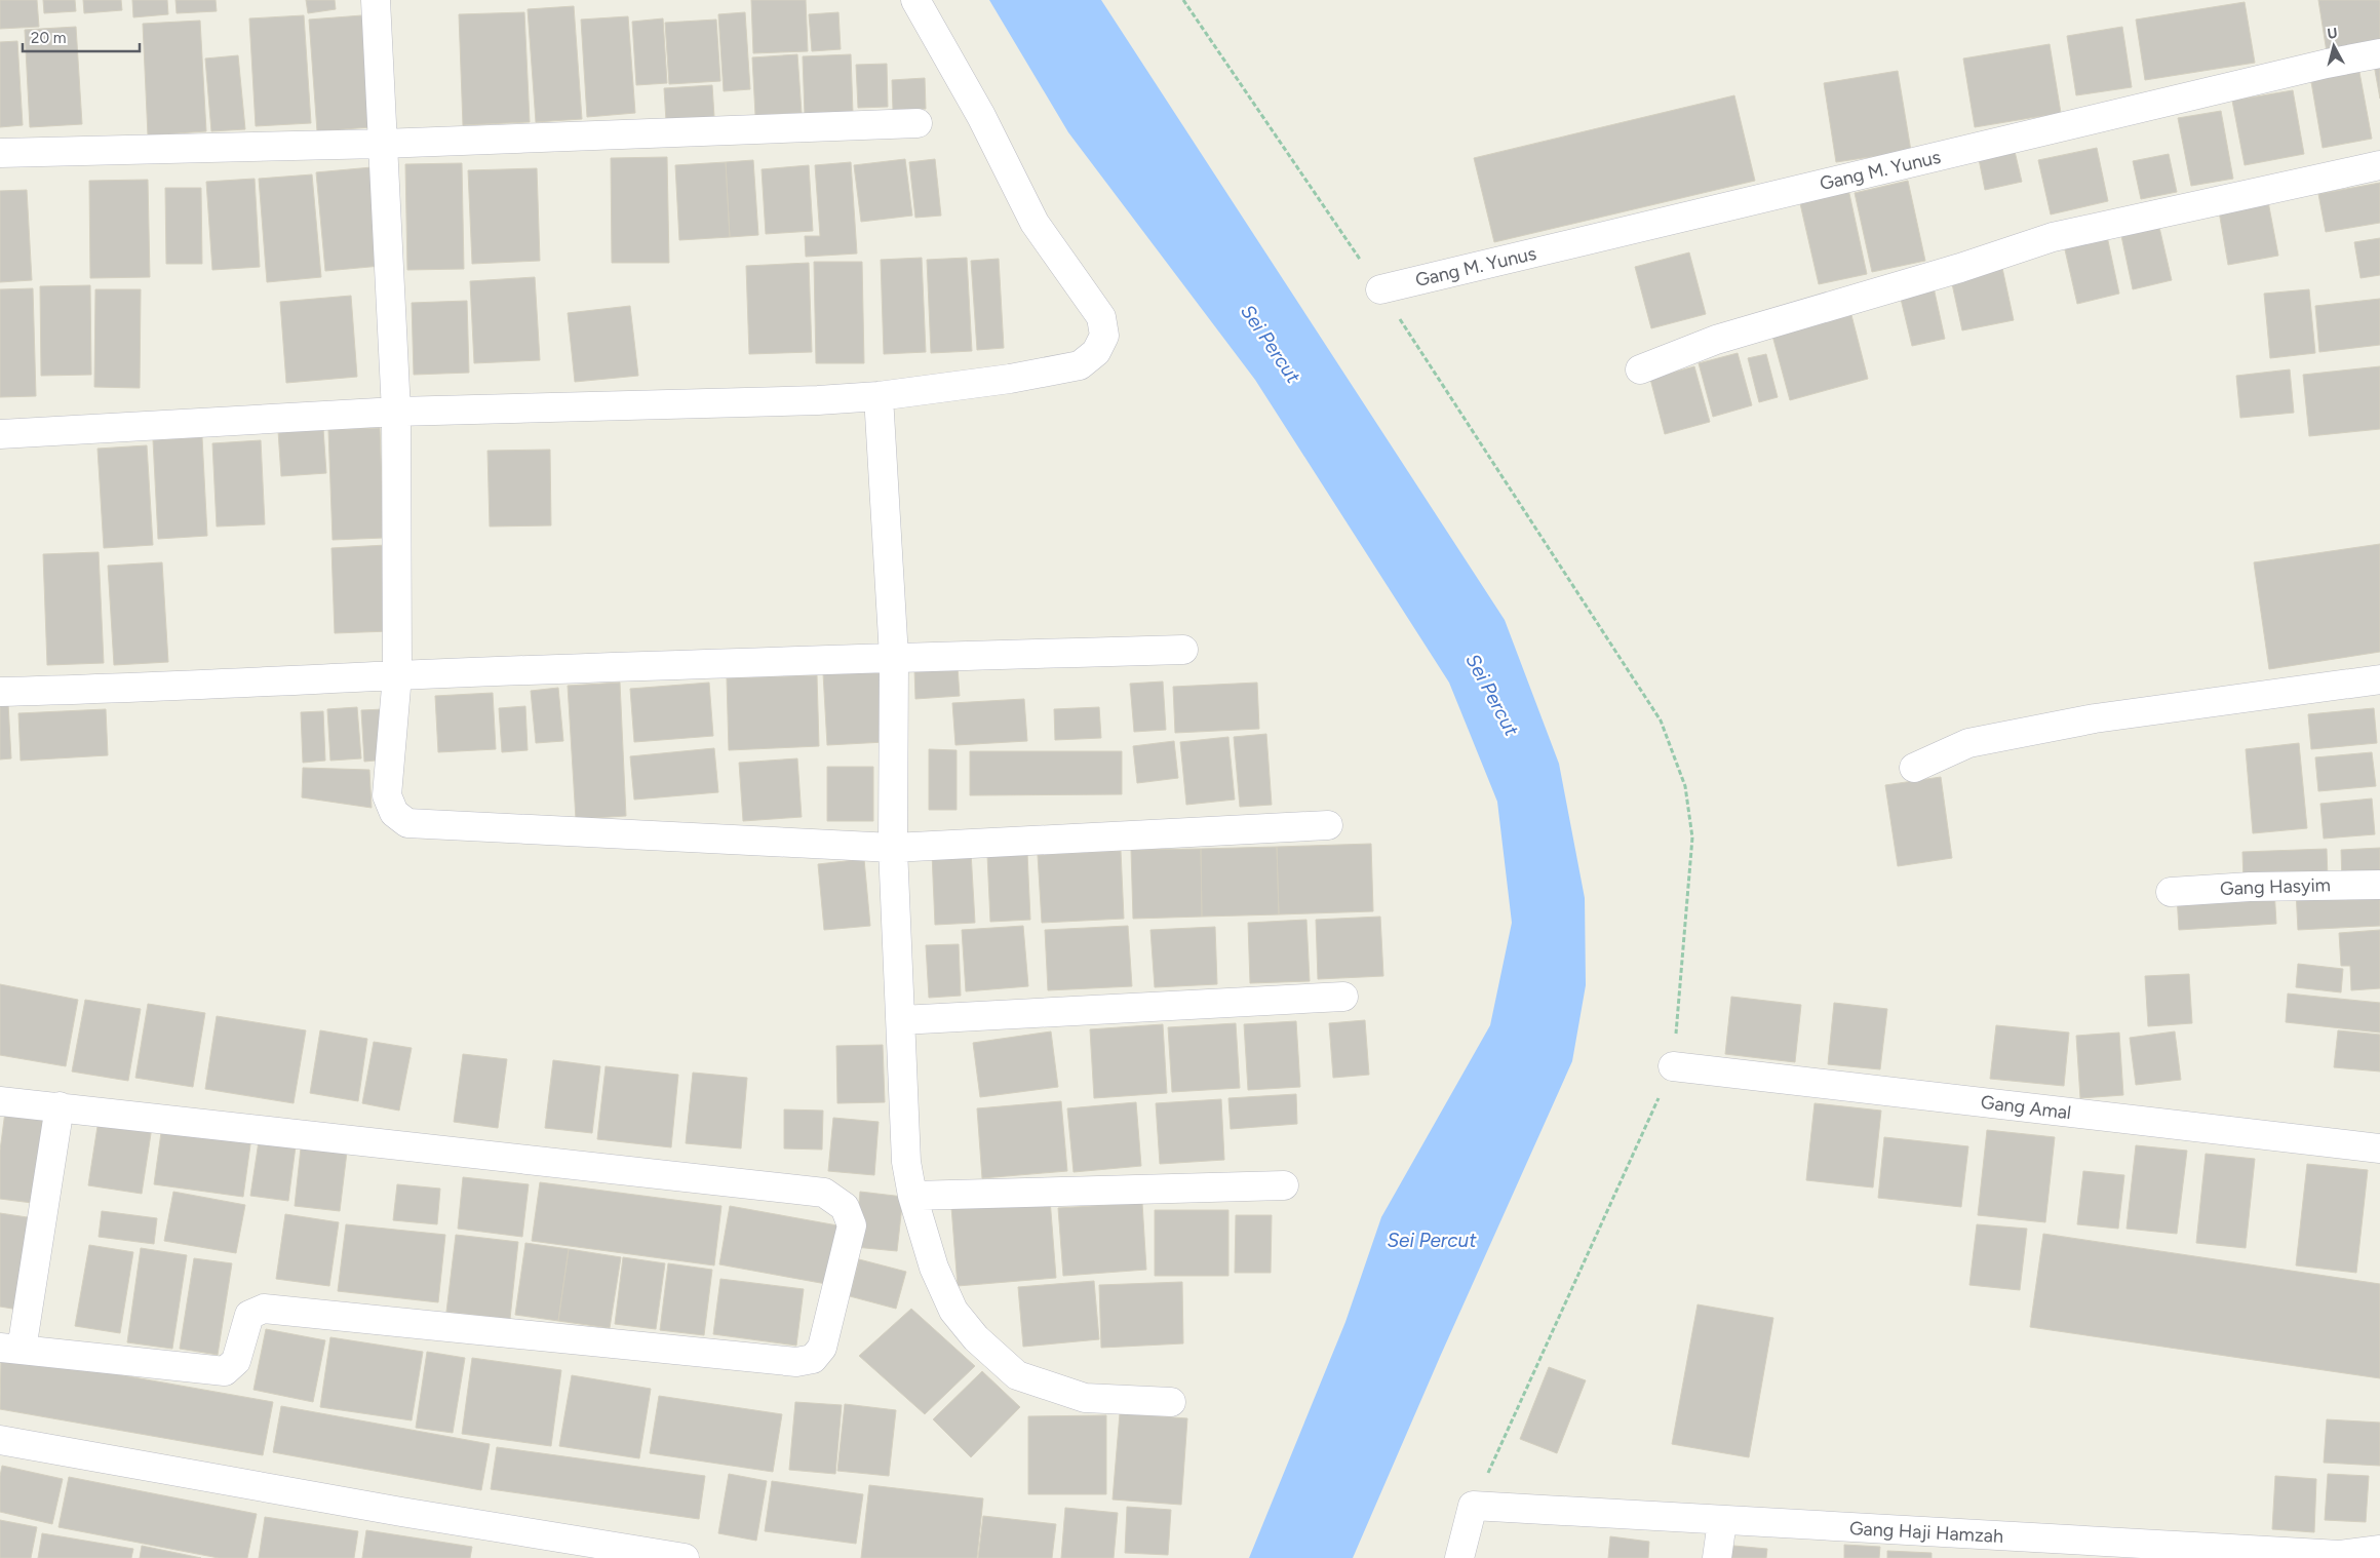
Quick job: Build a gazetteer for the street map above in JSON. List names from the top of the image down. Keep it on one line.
{"streets":{"street":["Gang M. Yunus","Gang Hasyim","Gang Amal","Gang Haji Hamzah"]},"water":["Sei Percut"],"scale_bar":"20 m","north":"top"}
